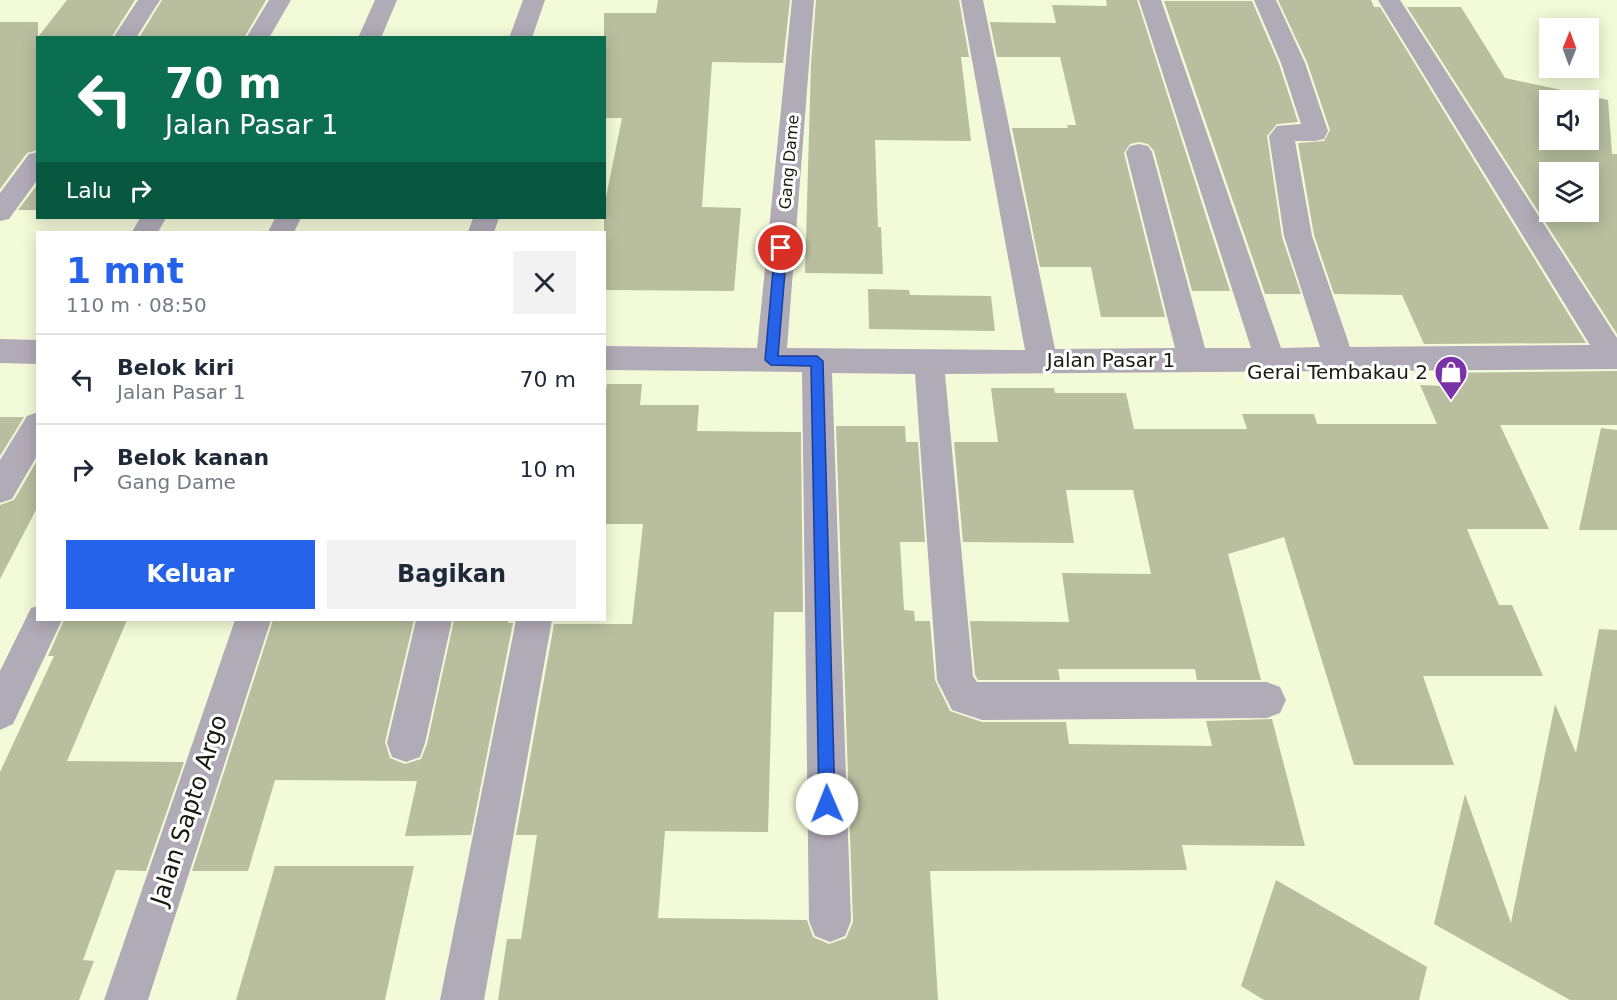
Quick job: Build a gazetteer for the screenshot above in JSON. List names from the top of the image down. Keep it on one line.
{"streets":{"street":["Gang Dame","Jalan Pasar 1","Jalan Sapto Argo"]},"crossings":[["Gang Dame","Jalan Pasar 1"]],"places":{"shop":["Gerai Tembakau 2"]},"north":"top","page":{"turn":["70 m","Jalan Pasar 1"],"then":"Lalu","heading":["1 mnt","110 m · 08:50"],"list":[{"name":"Belok kiri","note":"Jalan Pasar 1","value":"70 m"},{"name":"Belok kanan","note":"Gang Dame","value":"10 m"}],"buttons":["Keluar","Bagikan"]}}
